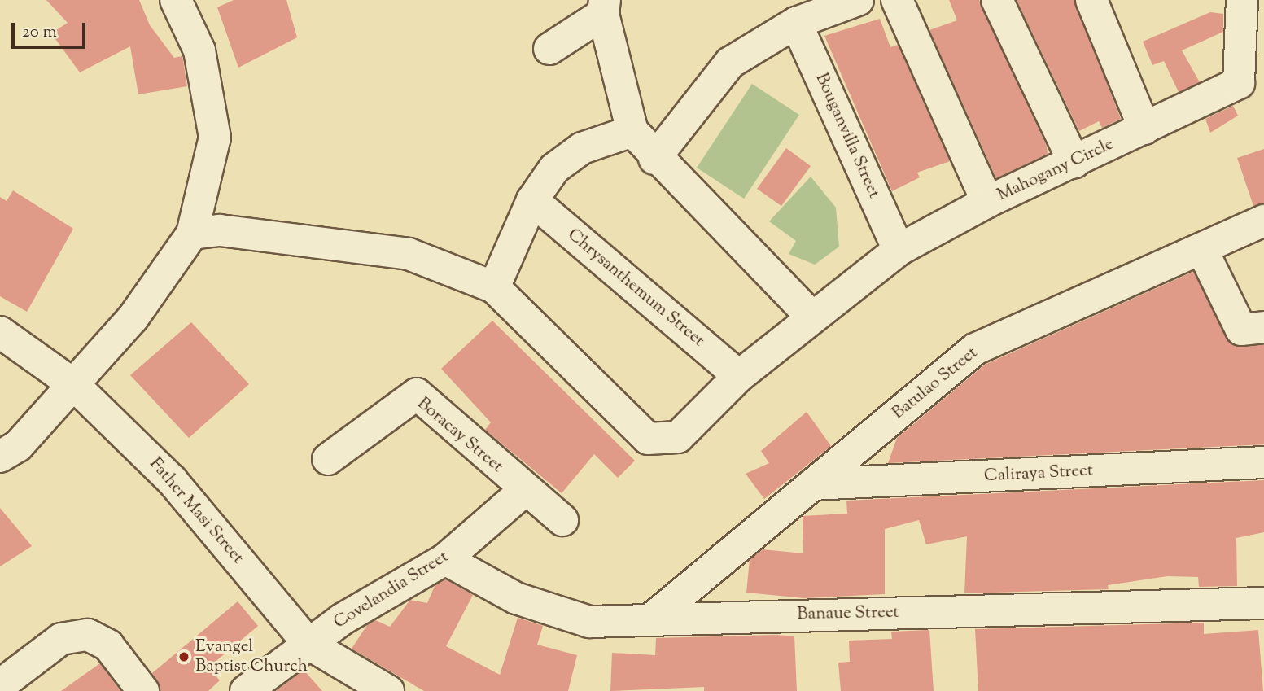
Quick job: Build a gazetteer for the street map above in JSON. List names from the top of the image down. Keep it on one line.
{"streets":{"street":["Bouganvilla Street","Mahogany Circle","Chrysanthemum Street","Batulao Street","Boracay Street","Caliraya Street","Father Masi Street","Covelandia Street","Banaue Street"]},"crossings":[["Bouganvilla Street","Mahogany Circle"],["Mahogany Circle","Chrysanthemum Street"],["Batulao Street","Caliraya Street"],["Batulao Street","Banaue Street"],["Boracay Street","Covelandia Street"],["Father Masi Street","Covelandia Street"],["Covelandia Street","Banaue Street"]],"places":["Evangel Baptist Church"],"scale_bar":"20 m"}
